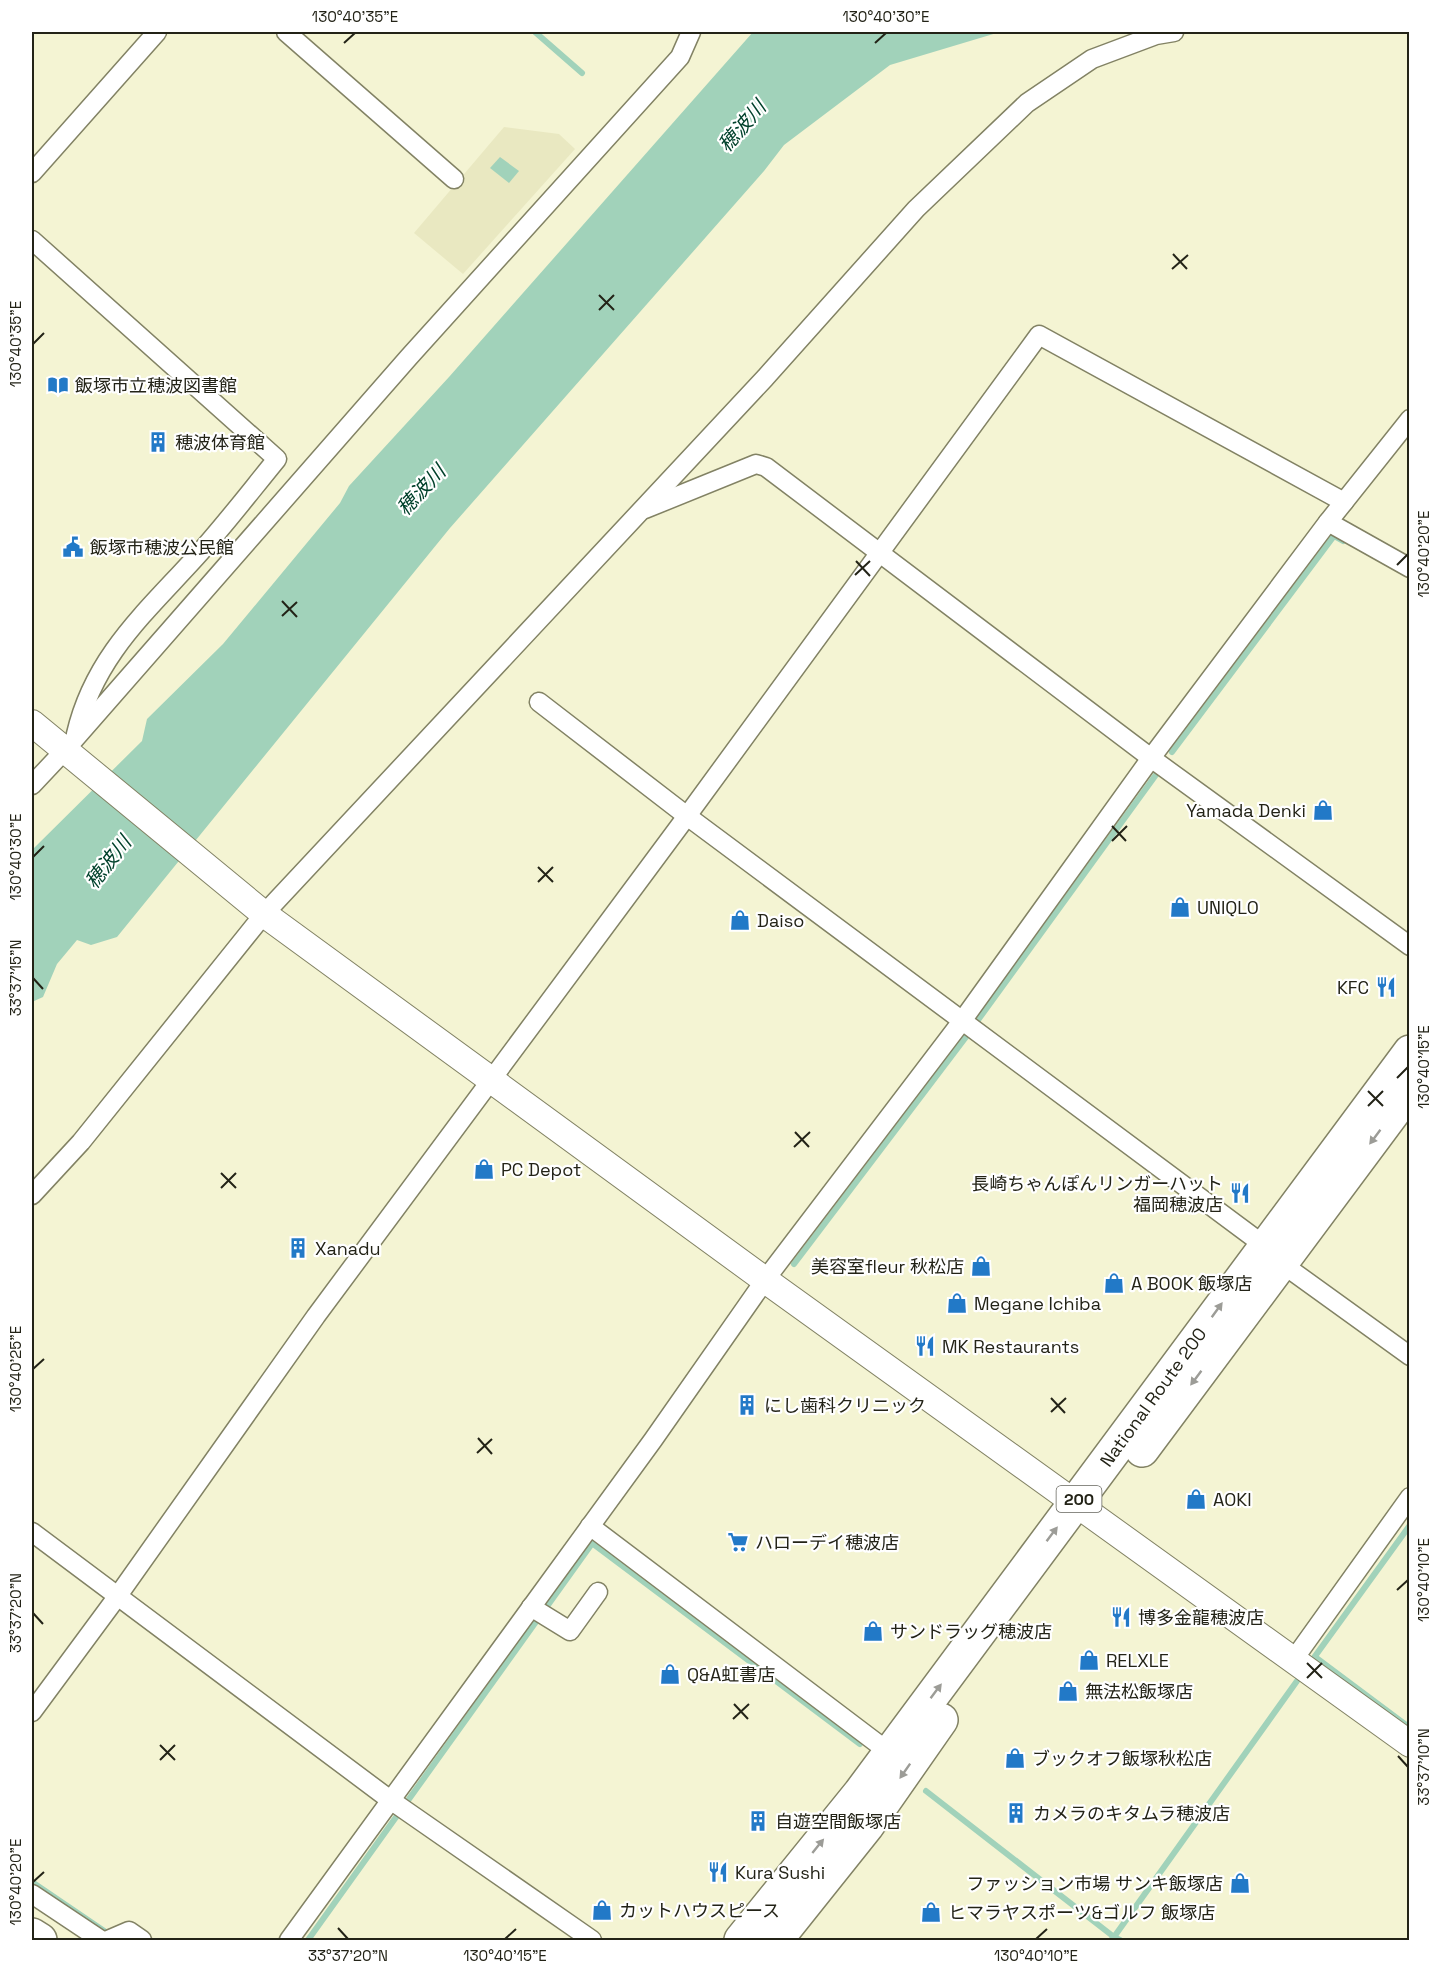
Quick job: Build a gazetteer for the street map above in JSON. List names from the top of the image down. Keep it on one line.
{"streets":{"highway":["National Route 200","200"]},"water":["穂波川"],"places":{"library":["飯塚市立穂波図書館"],"building":["穂波体育館","Xanadu","にし歯科クリニック","カメラのキタムラ穂波店","自遊空間飯塚店"],"public building":["飯塚市穂波公民館"],"shop":["Yamada Denki","UNIQLO","Daiso","PC Depot","美容室fleur 秋松店","A BOOK 飯塚店","Megane Ichiba","AOKI","サンドラッグ穂波店","RELXLE","Q&A虹書店","無法松飯塚店","ブックオフ飯塚秋松店","ファッション市場 サンキ飯塚店","カットハウスピース","ヒマラヤスポーツ&ゴルフ 飯塚店"],"restaurant":["KFC","長崎ちゃんぽんリンガーハット 福岡穂波店","MK Restaurants","博多金龍穂波店","Kura Sushi"],"supermarket":["ハローデイ穂波店"]},"coordinates":["130°40'35\"E","130°40'30\"E","130°40'20\"E","33°37'15\"N","130°40'15\"E","130°40'25\"E","130°40'10\"E","33°37'20\"N","33°37'10\"N"]}
